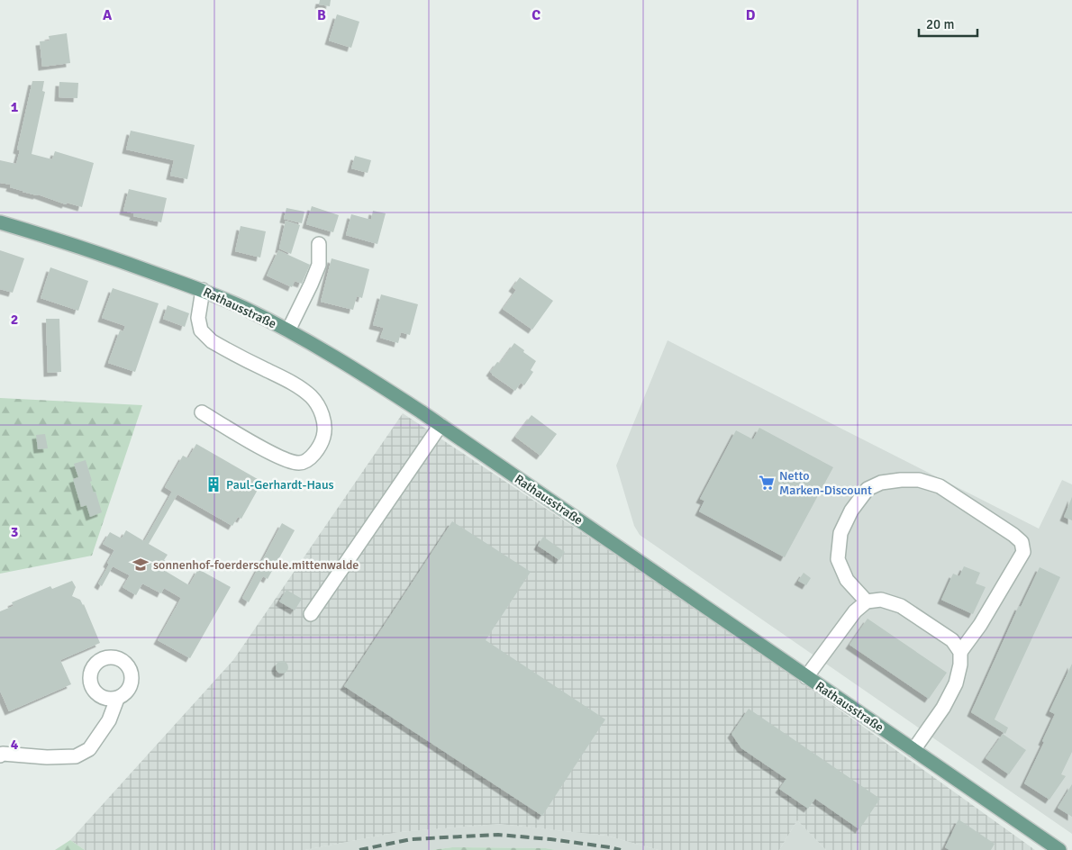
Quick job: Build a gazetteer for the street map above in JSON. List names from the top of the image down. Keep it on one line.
{"streets":{"main road":["Rathausstraße"]},"places":{"supermarket":["Netto Marken-Discount"],"building":["Paul-Gerhardt-Haus"],"school or university":["sonnenhof-foerderschule.mittenwalde"]},"scale_bar":"20 m","grid":{"columns":["A","B","C","D"],"rows":["1","2","3","4"]}}
